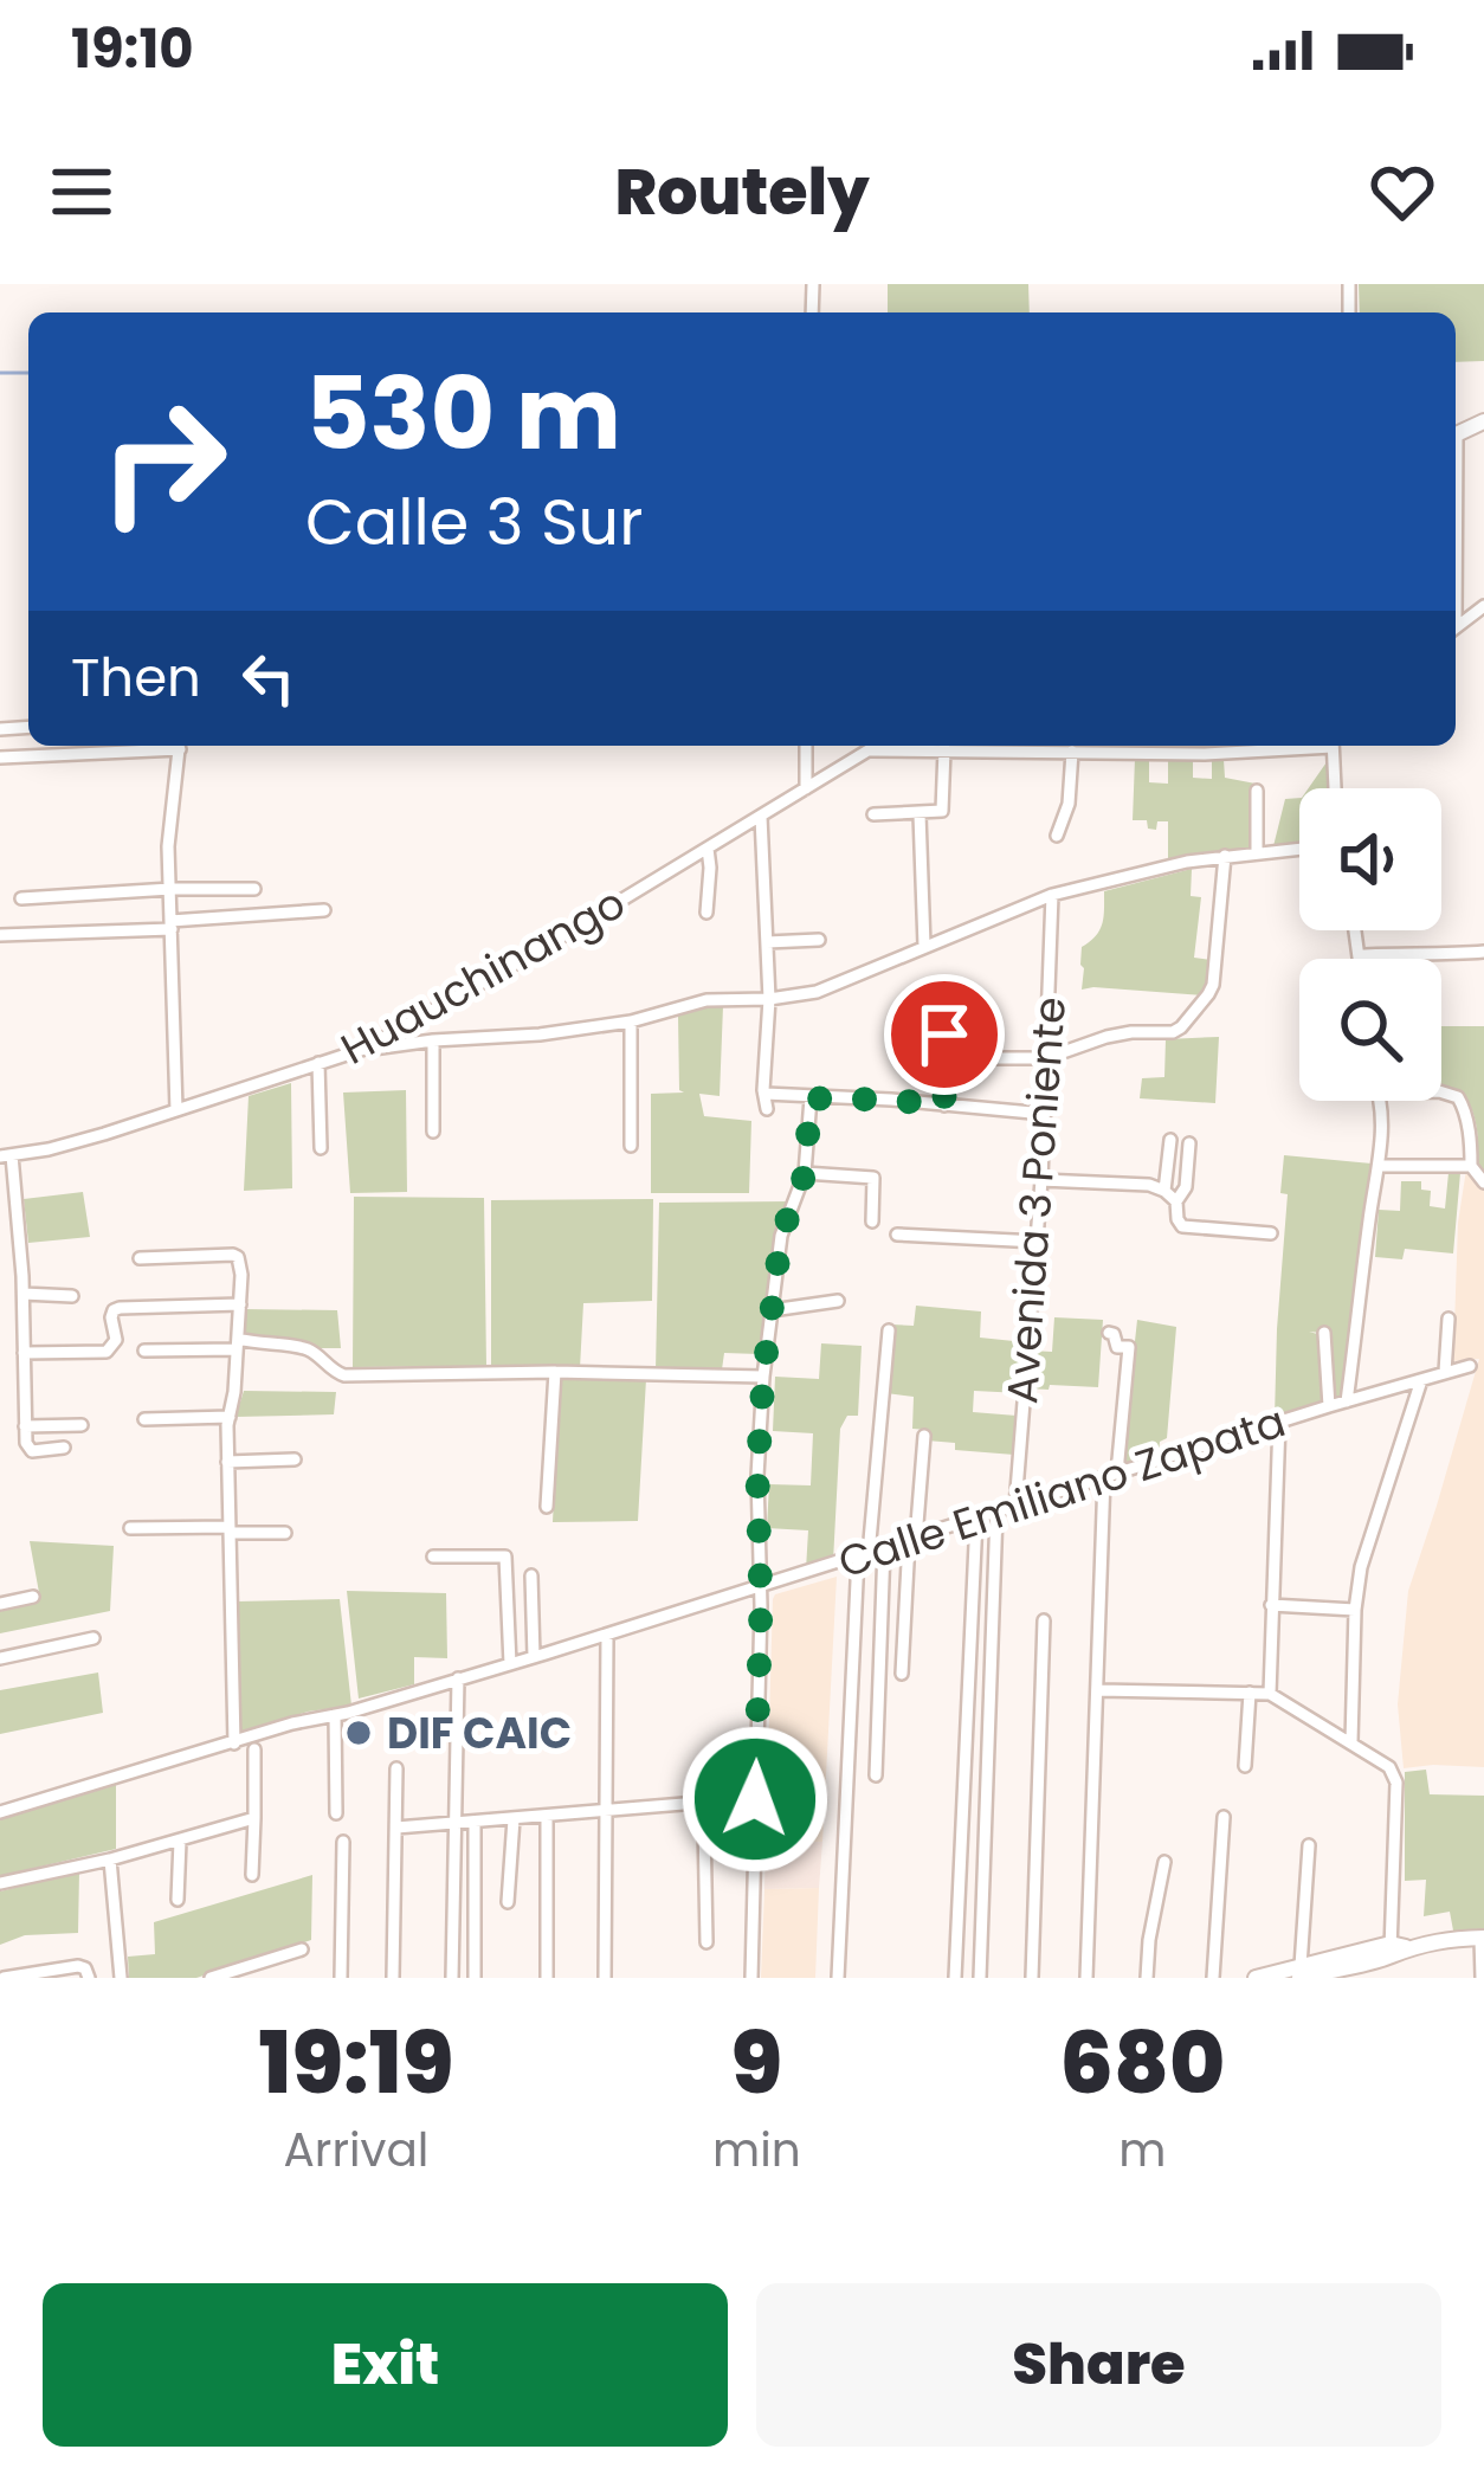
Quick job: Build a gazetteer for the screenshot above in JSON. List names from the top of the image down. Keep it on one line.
{"streets":{"street":["Huauchinango","Avenida 3 Poniente","Calle Emiliano Zapata"]},"crossings":[["Avenida 3 Poniente","Calle Emiliano Zapata"]],"places":["DIF CAIC"],"page":{"status":"19:10","header":"Routely","turn":["530 m","Calle 3 Sur"],"then":"Then","eta":["19:19","Arrival","9","min","680","m"],"buttons":["Exit","Share"]}}
